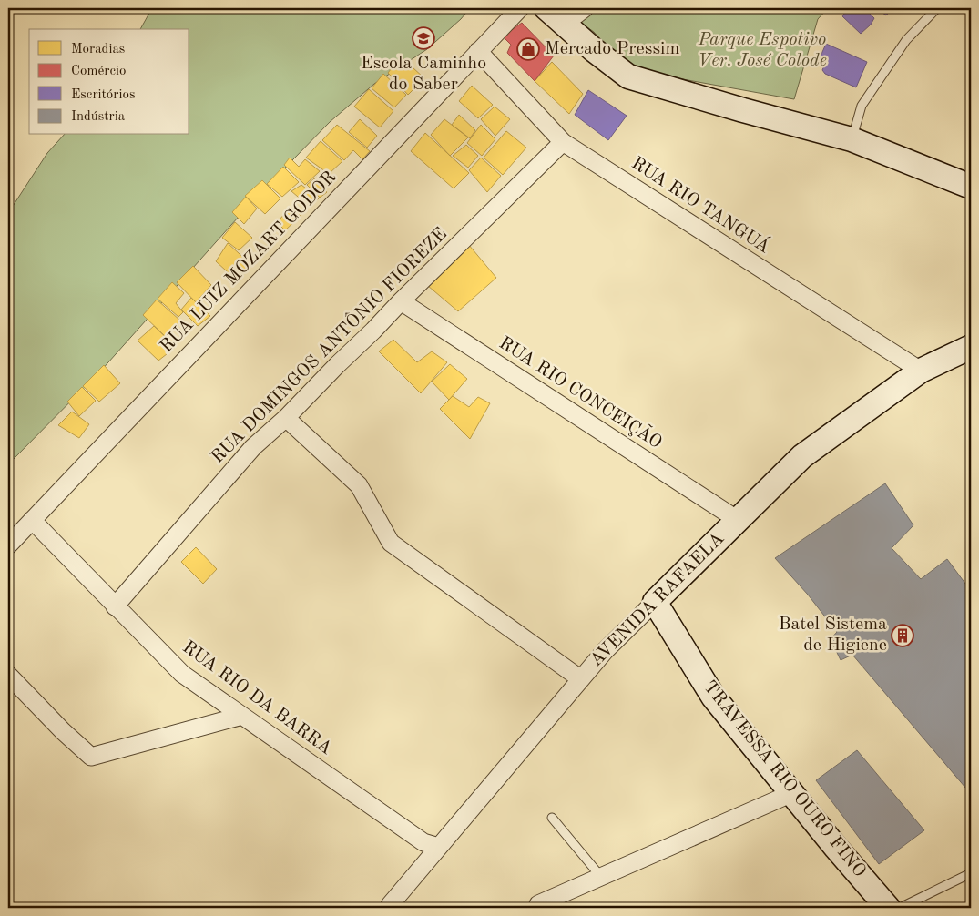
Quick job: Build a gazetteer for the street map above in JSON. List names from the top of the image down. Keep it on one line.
{"streets":{"street":["RUA RIO TANGUÁ","RUA LUIZ MOZART GODOR","RUA DOMINGOS ANTÔNIO FIOREZE","RUA RIO CONCEIÇÃO","AVENIDA RAFAELA","RUA RIO DA BARRA","TRAVESSA RIO OURO FINO"]},"crossings":[["RUA RIO TANGUÁ","RUA LUIZ MOZART GODOR"],["RUA RIO TANGUÁ","RUA DOMINGOS ANTÔNIO FIOREZE"],["RUA RIO TANGUÁ","AVENIDA RAFAELA"],["RUA LUIZ MOZART GODOR","RUA RIO DA BARRA"],["RUA DOMINGOS ANTÔNIO FIOREZE","RUA RIO CONCEIÇÃO"],["RUA DOMINGOS ANTÔNIO FIOREZE","RUA RIO DA BARRA"],["RUA RIO CONCEIÇÃO","AVENIDA RAFAELA"],["AVENIDA RAFAELA","RUA RIO DA BARRA"],["AVENIDA RAFAELA","TRAVESSA RIO OURO FINO"]],"parks":["Parque Espotivo Ver. José Colode"],"places":{"school or university":["Escola Caminho do Saber"],"shop":["Mercado Pressim"],"building":["Batel Sistema de Higiene"]},"legend":["Moradias","Comércio","Escritórios","Indústria"]}
